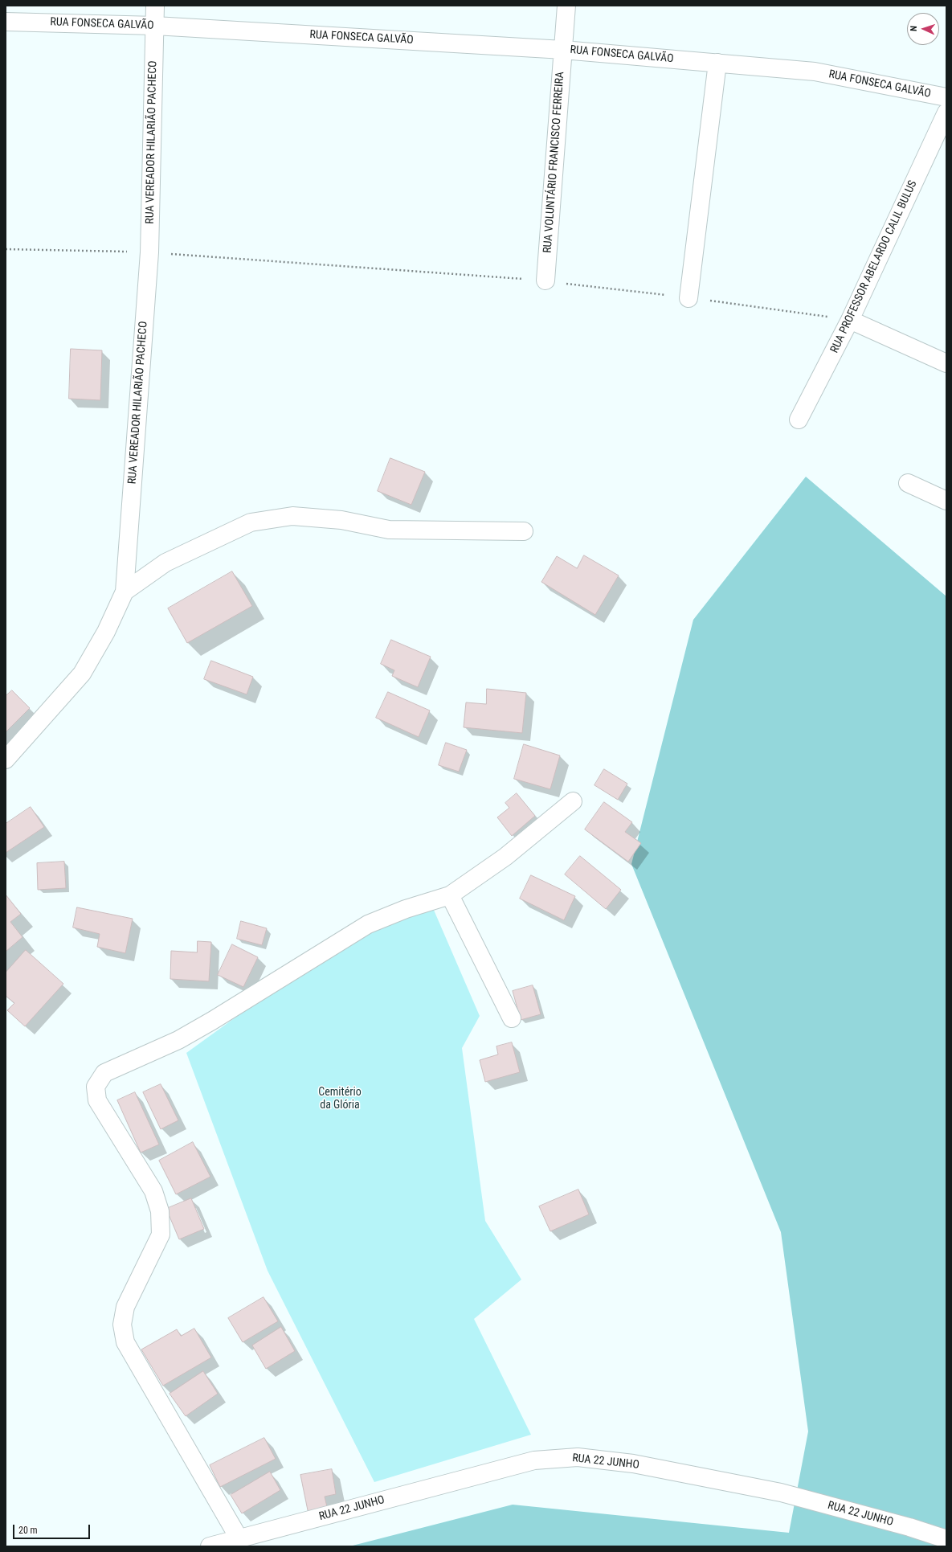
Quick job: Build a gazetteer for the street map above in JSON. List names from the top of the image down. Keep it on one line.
{"streets":{"street":["RUA FONSECA GALVÃO","RUA VEREADOR HILARIÃO PACHECO","RUA VOLUNTÁRIO FRANCISCO FERREIRA","RUA PROFESSOR ABELARDO CALIL BULUS","RUA 22 JUNHO"]},"crossings":[["RUA FONSECA GALVÃO","RUA VEREADOR HILARIÃO PACHECO"],["RUA FONSECA GALVÃO","RUA VOLUNTÁRIO FRANCISCO FERREIRA"]],"parks":["Cemitério da Glória"],"scale_bar":"20 m","north":"left"}
